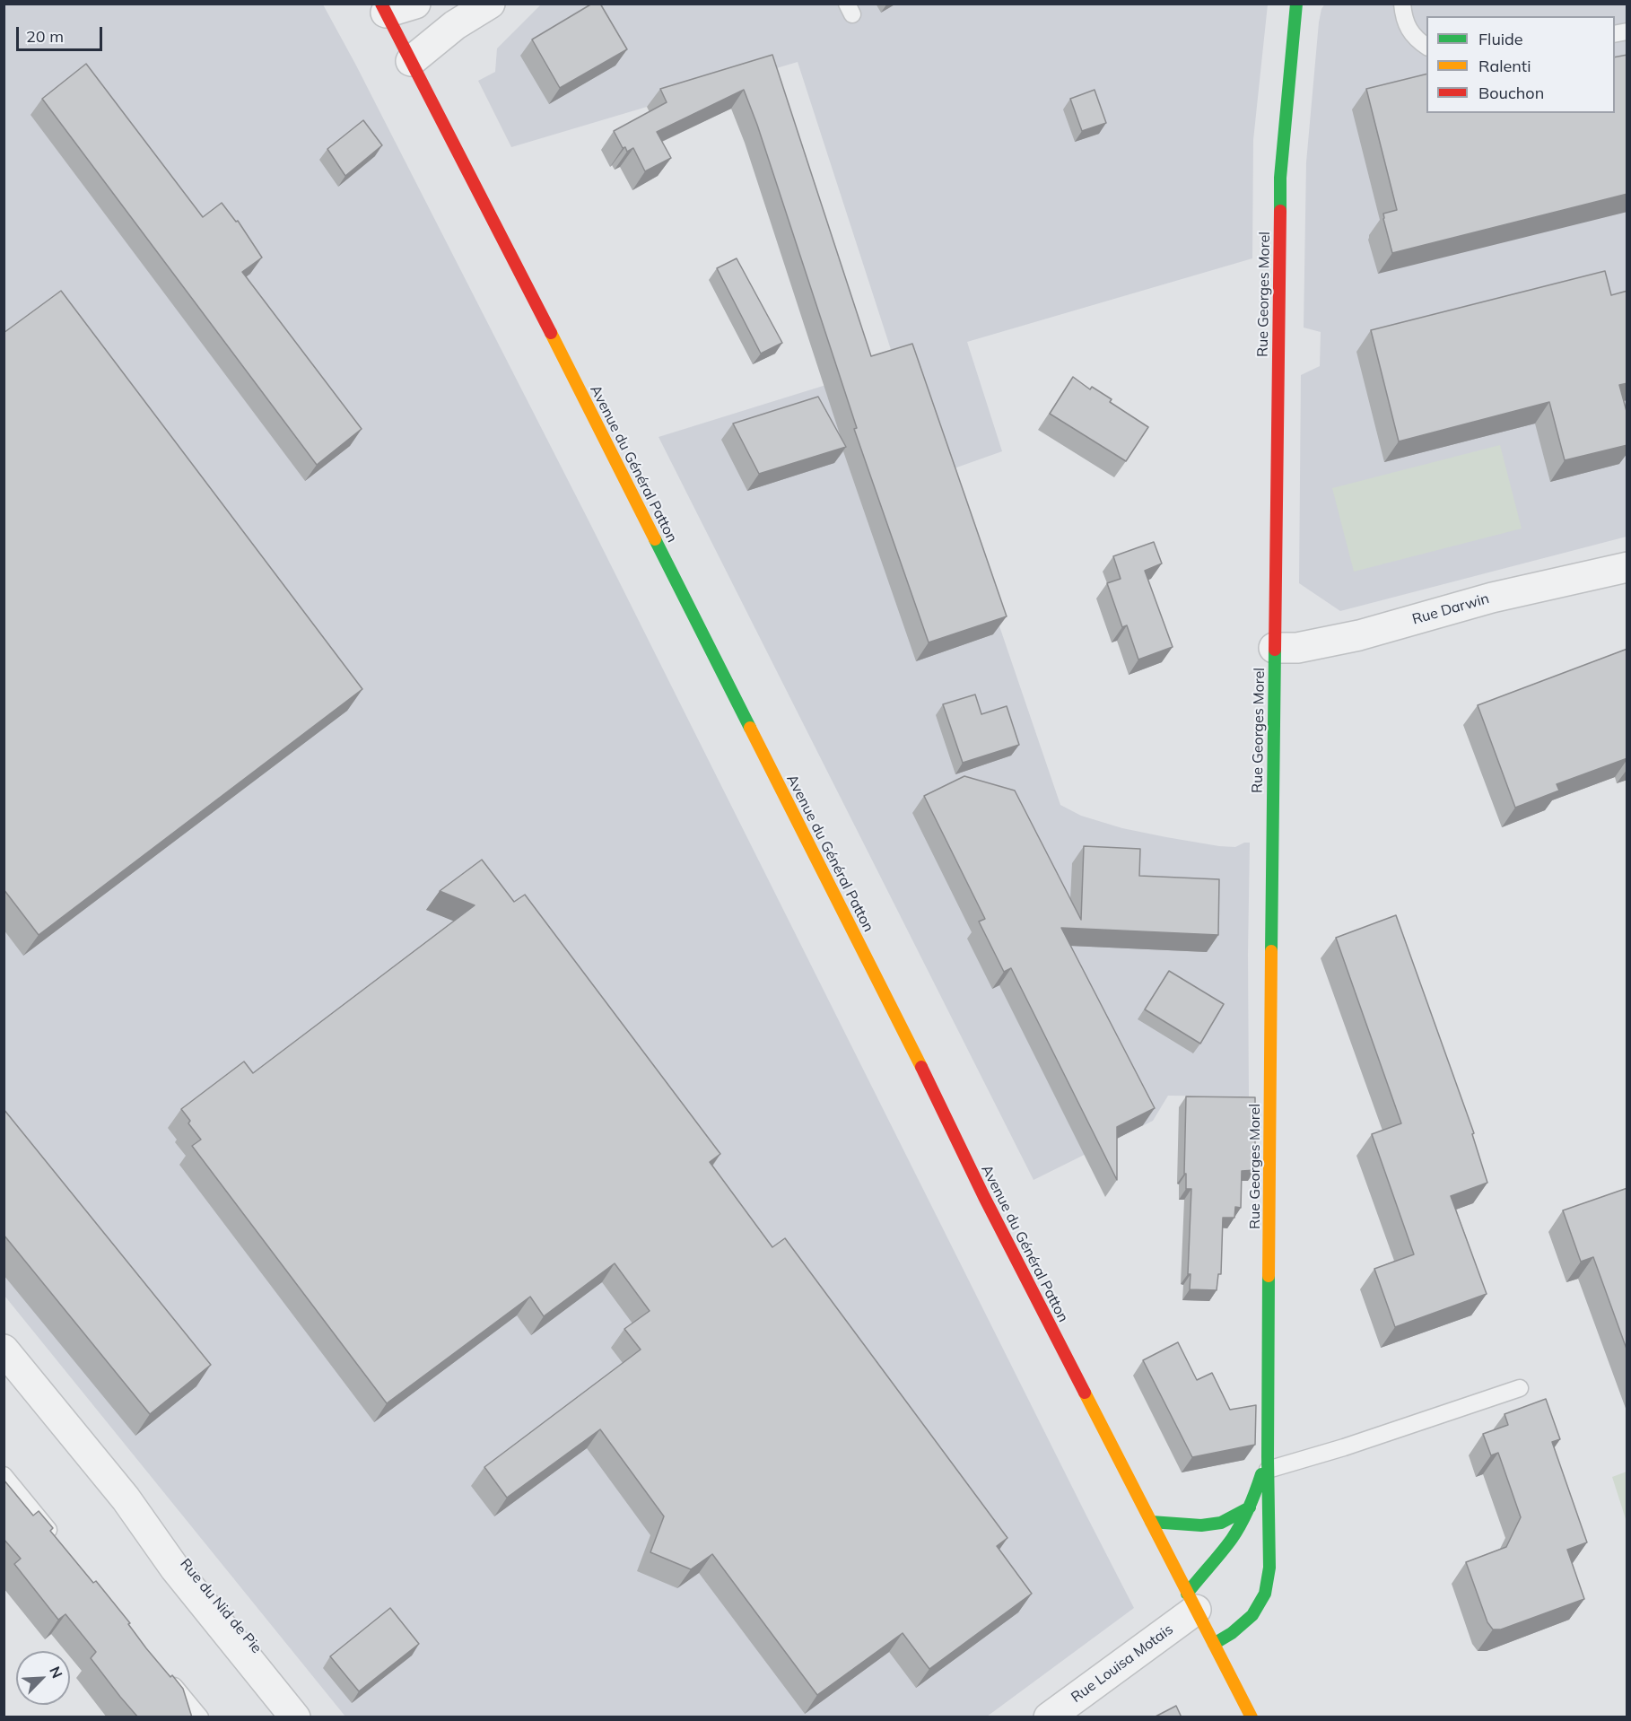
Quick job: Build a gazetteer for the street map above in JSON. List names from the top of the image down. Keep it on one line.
{"streets":{"street":["Rue Georges Morel","Avenue du Général Patton","Rue Darwin","Rue du Nid de Pie","Rue Louisa Motais"]},"crossings":[["Rue Georges Morel","Avenue du Général Patton"],["Rue Georges Morel","Rue Darwin"],["Rue Georges Morel","Rue Louisa Motais"],["Avenue du Général Patton","Rue Louisa Motais"]],"legend":["Fluide","Ralenti","Bouchon"],"scale_bar":"20 m","north":"top right"}
